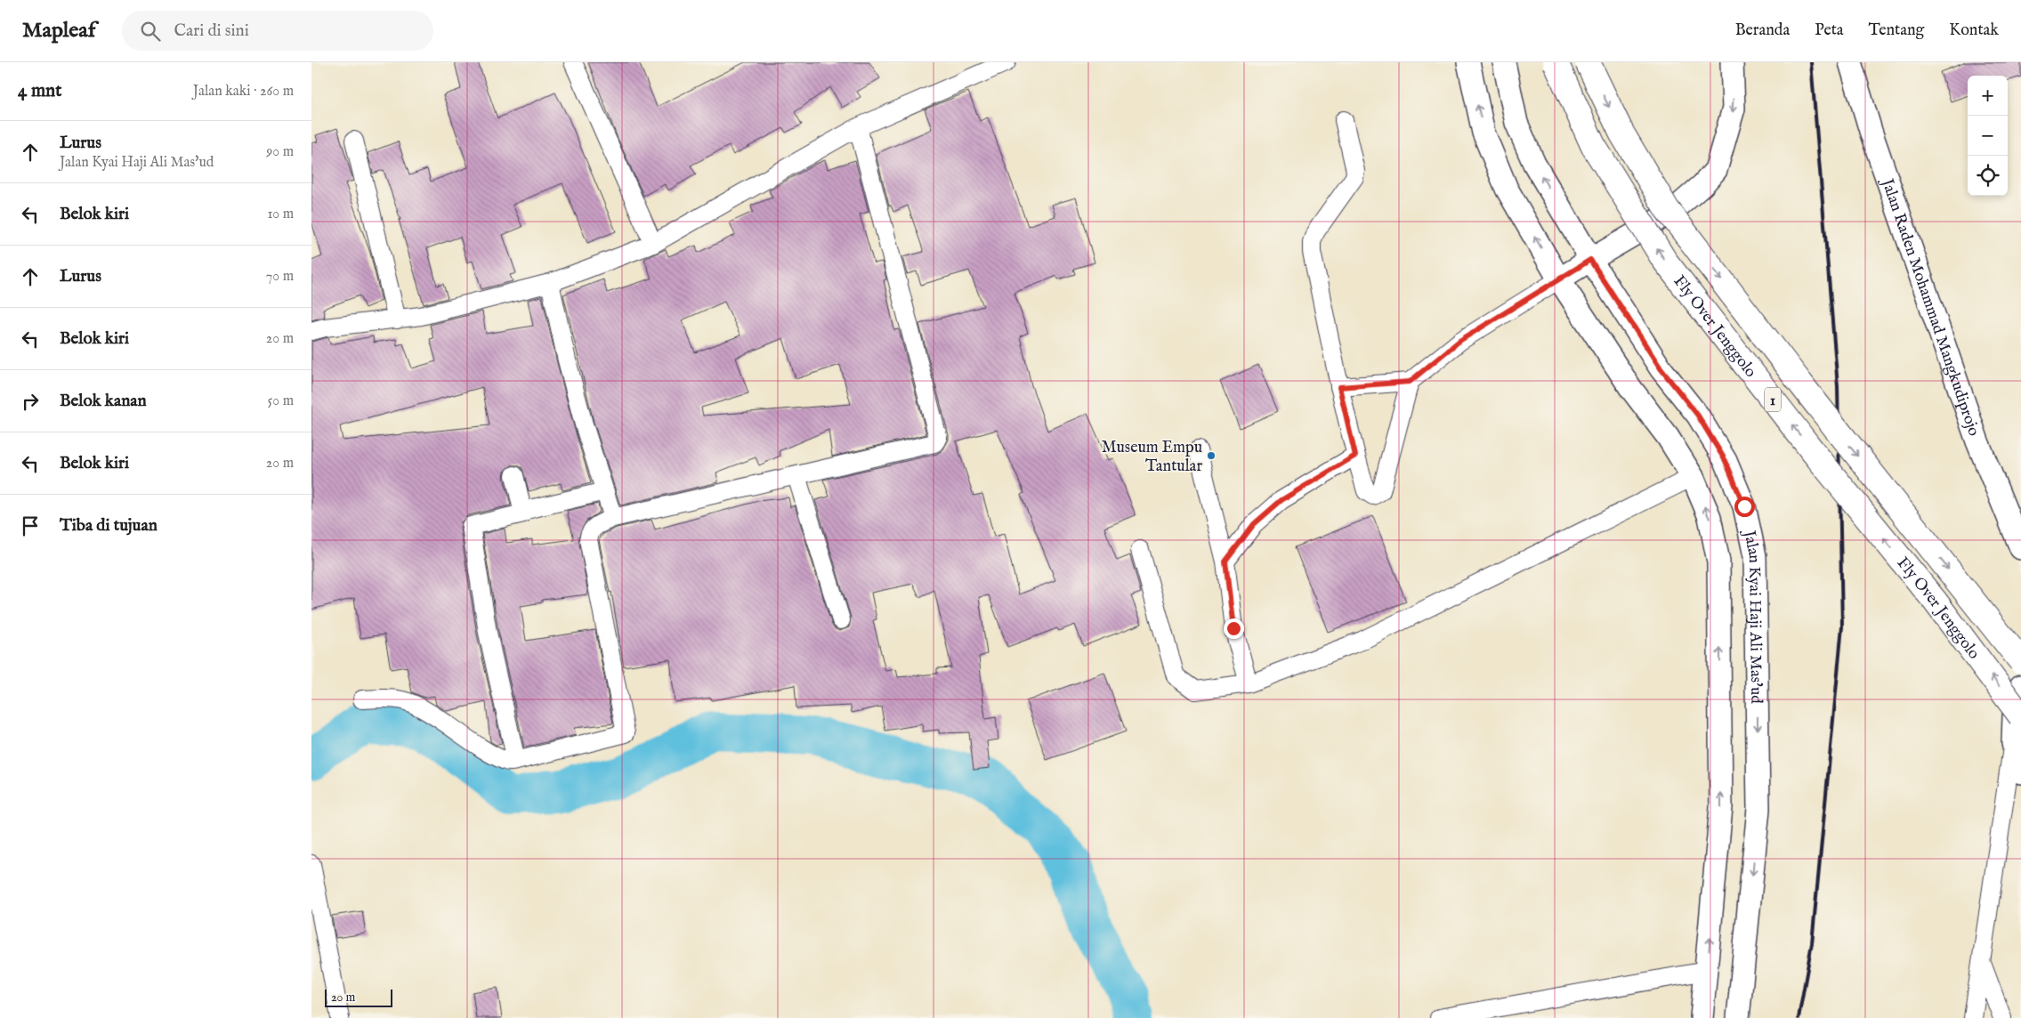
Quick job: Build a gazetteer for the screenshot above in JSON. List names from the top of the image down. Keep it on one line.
{"streets":{"highway":["Fly Over Jenggolo","1"],"street":["Jalan Raden Mohammad Mangkudiprojo","Jalan Kyai Haji Ali Mas'ud"]},"places":["Museum Empu Tantular"],"scale_bar":"20 m","page":{"header":"Mapleaf","search":"Cari di sini","nav":["Beranda","Peta","Tentang","Kontak"],"heading":["4 mnt","Jalan kaki · 260 m"],"map_buttons":["+","−"],"list":[["Lurus","Jalan Kyai Haji Ali Mas'ud","90 m"],["Belok kiri","10 m"],["Lurus","70 m"],["Belok kiri","20 m"],["Belok kanan","50 m"],["Belok kiri","20 m"],"Tiba di tujuan"],"scale":"20 m"}}
